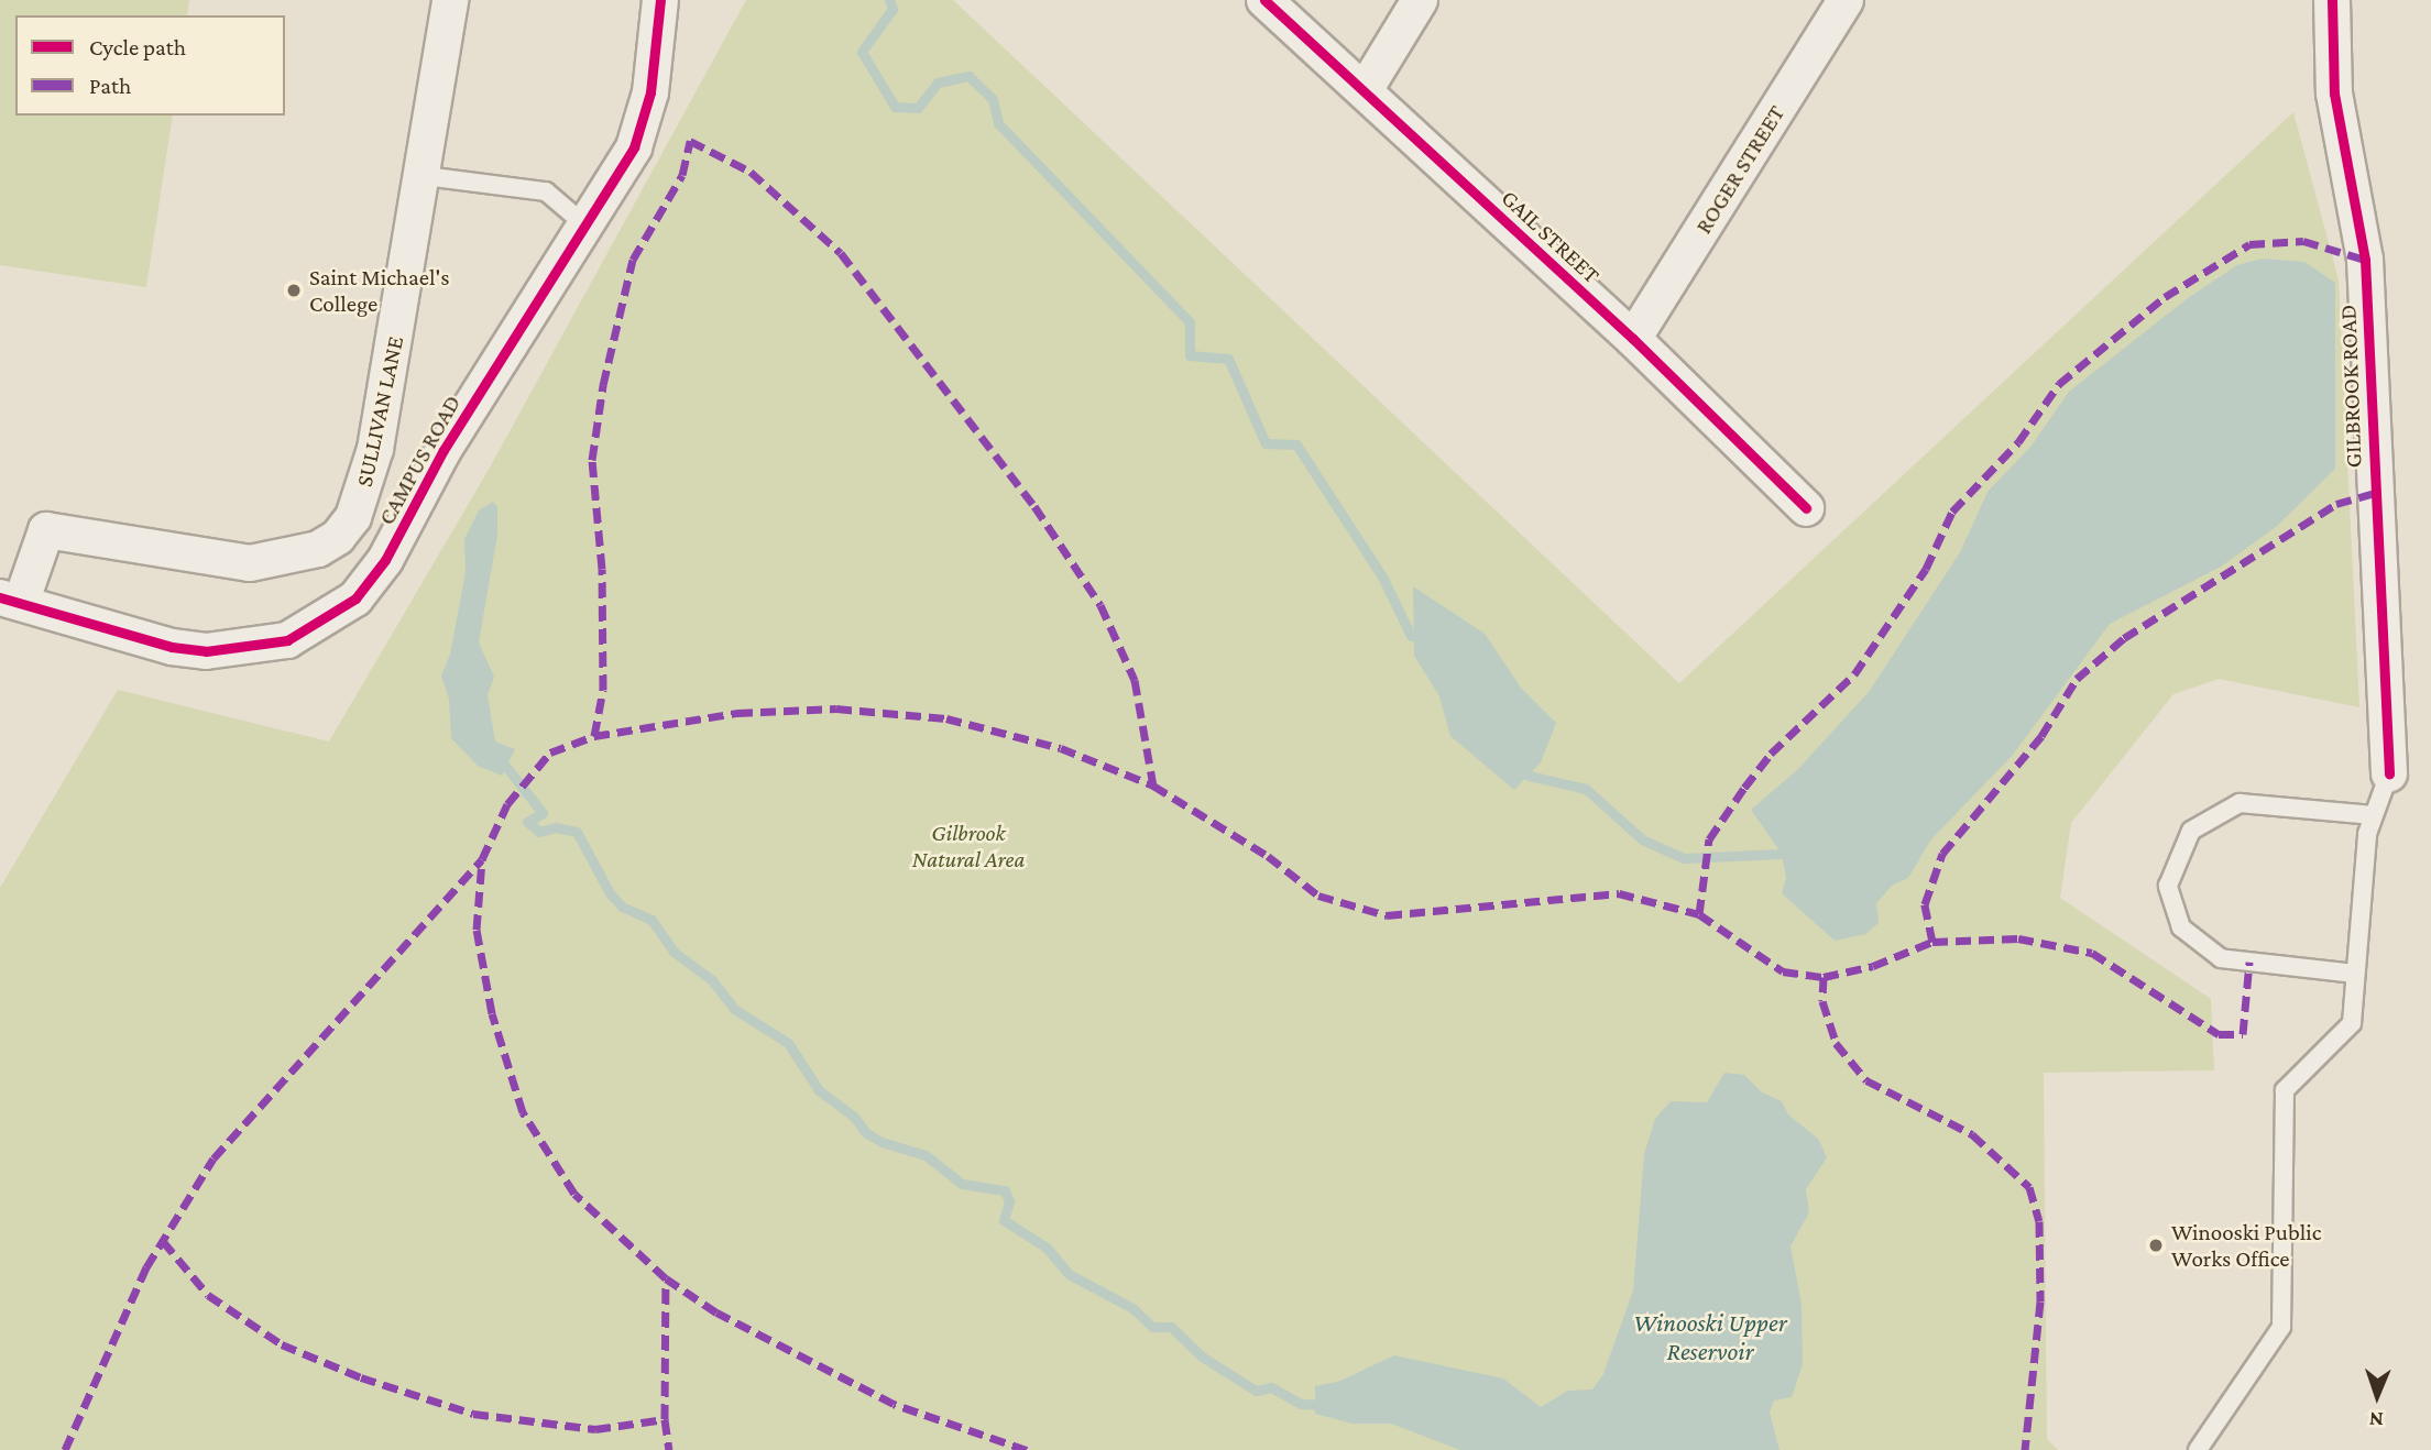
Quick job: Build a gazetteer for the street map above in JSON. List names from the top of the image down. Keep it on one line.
{"streets":{"street":["ROGER STREET","GAIL STREET","GILBROOK ROAD","SULLIVAN LANE","CAMPUS ROAD"]},"crossings":[["ROGER STREET","GAIL STREET"],["SULLIVAN LANE","CAMPUS ROAD"]],"water":["Winooski Upper Reservoir"],"parks":["Gilbrook Natural Area"],"places":["Saint Michael's College","Winooski Public Works Office"],"legend":["Cycle path","Path"],"north":"bottom"}
